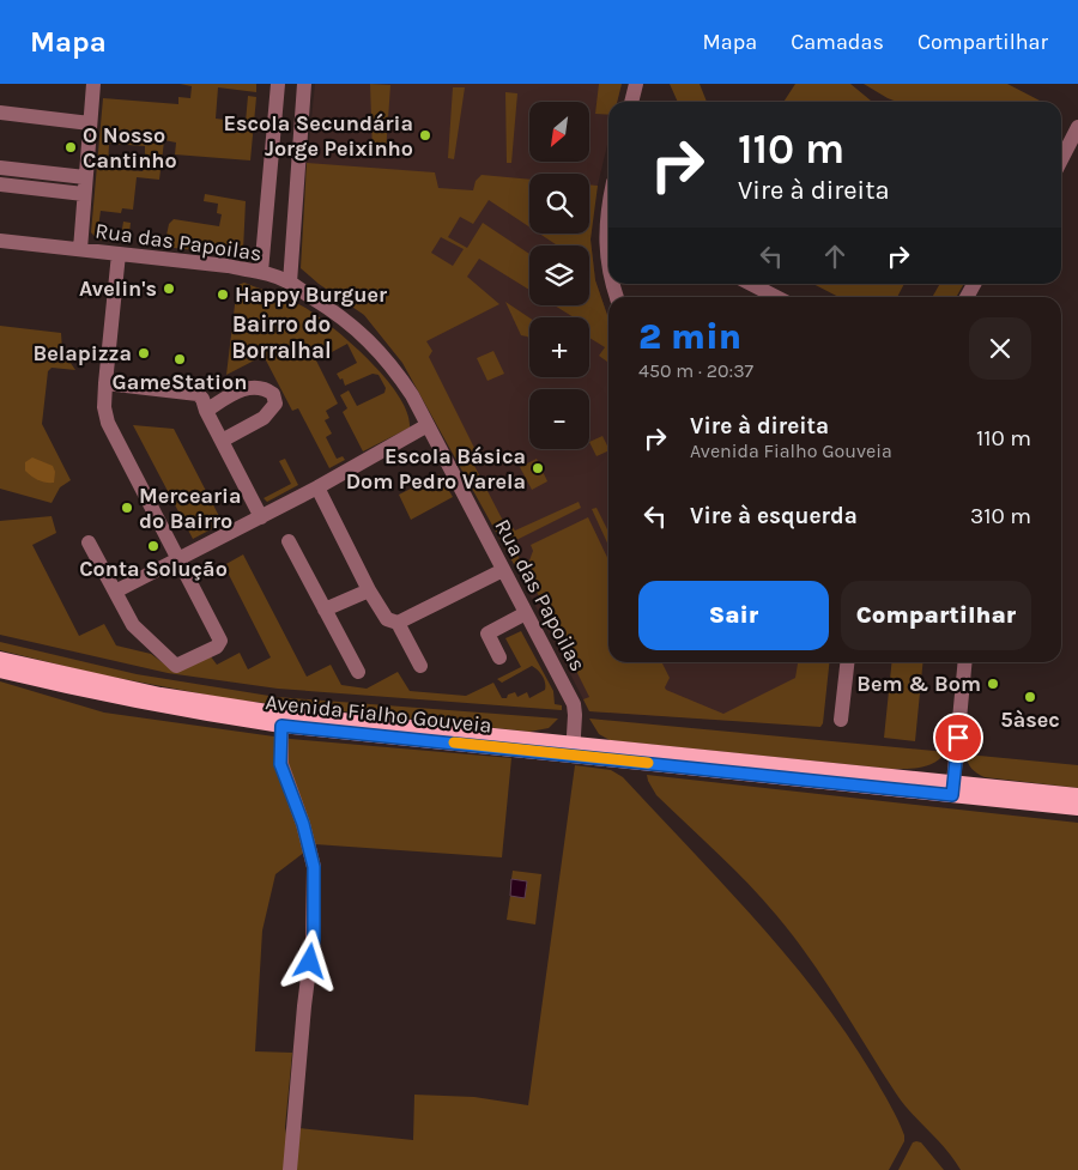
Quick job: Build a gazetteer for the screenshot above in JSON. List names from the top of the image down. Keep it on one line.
{"streets":{"main road":["Avenida Fialho Gouveia"],"street":["Rua das Papoilas"]},"crossings":[["Rua das Papoilas","Avenida Fialho Gouveia"]],"districts":["Bairro do Borralhal"],"places":["Escola Secundária Jorge Peixinho","O Nosso Cantinho","Avelin's","Happy Burguer","Belapizza","GameStation","Escola Básica Dom Pedro Varela","Mercearia do Bairro","Conta Solução","Bem & Bom","5àsec"],"north":"bottom left","page":{"header":"Mapa","nav":["Mapa","Camadas","Compartilhar"],"map_buttons":["+","−"],"turn":["110 m","Vire à direita"],"heading":["2 min","450 m · 20:37"],"list":[{"name":"Vire à direita","note":"Avenida Fialho Gouveia","value":"110 m"},{"name":"Vire à esquerda","value":"310 m"}],"buttons":["Sair","Compartilhar"]}}
